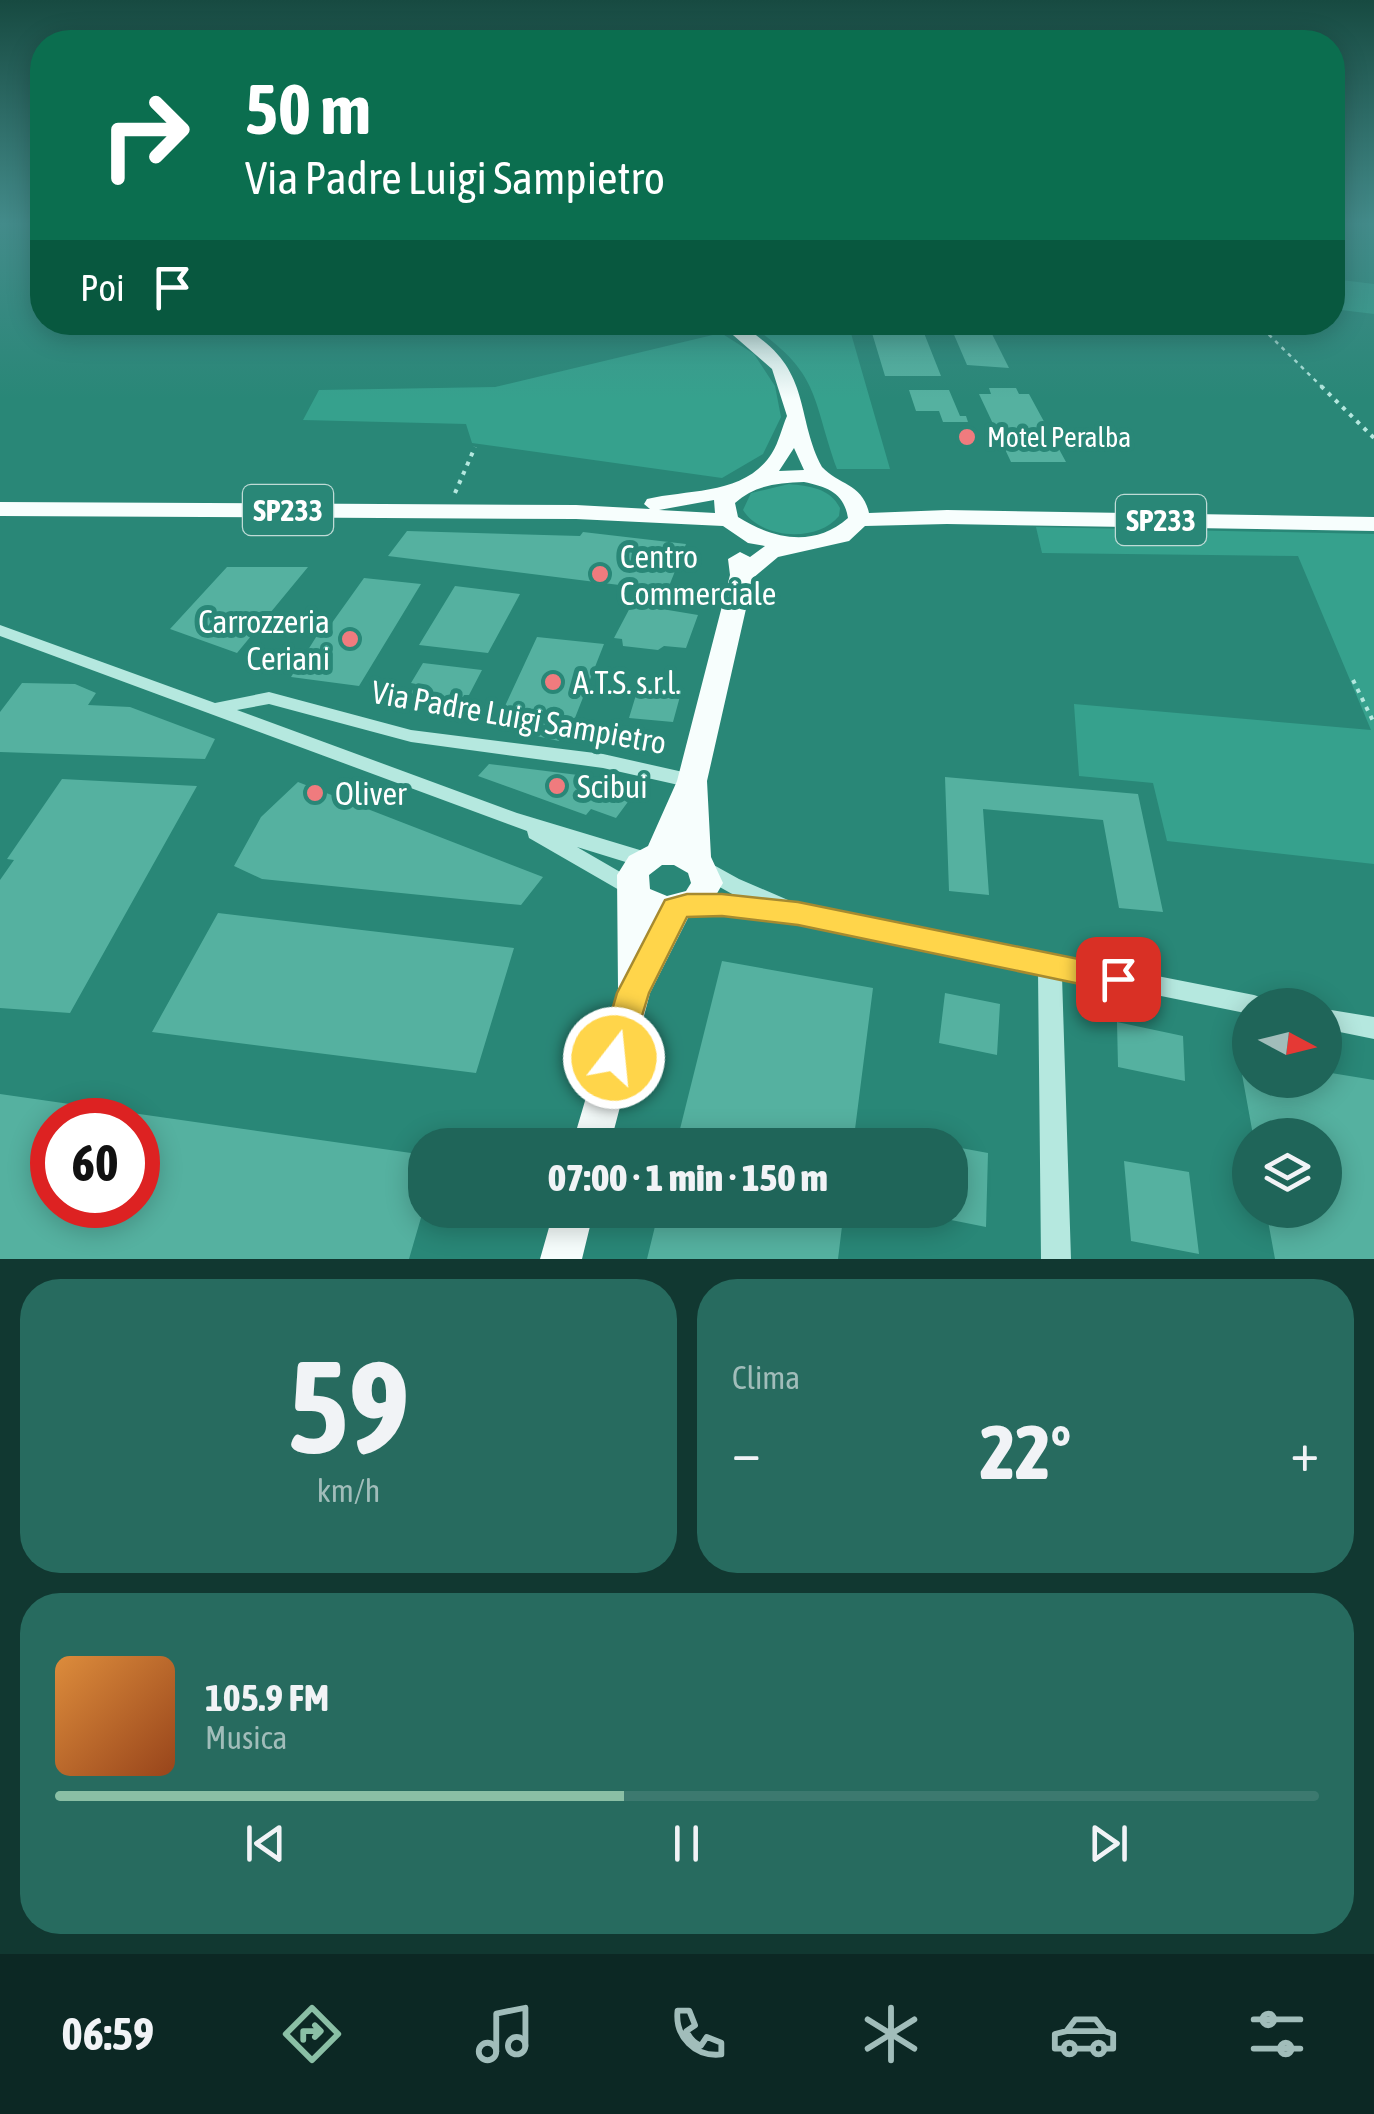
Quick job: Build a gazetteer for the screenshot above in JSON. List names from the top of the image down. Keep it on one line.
{"streets":{"main road":["SP233"],"street":["Via Padre Luigi Sampietro"]},"places":["Motel Peralba","Centro Commerciale","Carrozzeria Ceriani","A.T.S. s.r.l.","Scibui","Oliver"],"north":"right","page":{"turn":["50 m","Via Padre Luigi Sampietro"],"then":"Poi","limit":"60","trip":"07:00 · 1 min · 150 m","tile":[["59","km/h"],"Clima"],"heat":["−","22°","+"],"song":["105.9 FM","Musica"],"tabs":"06:59"}}
